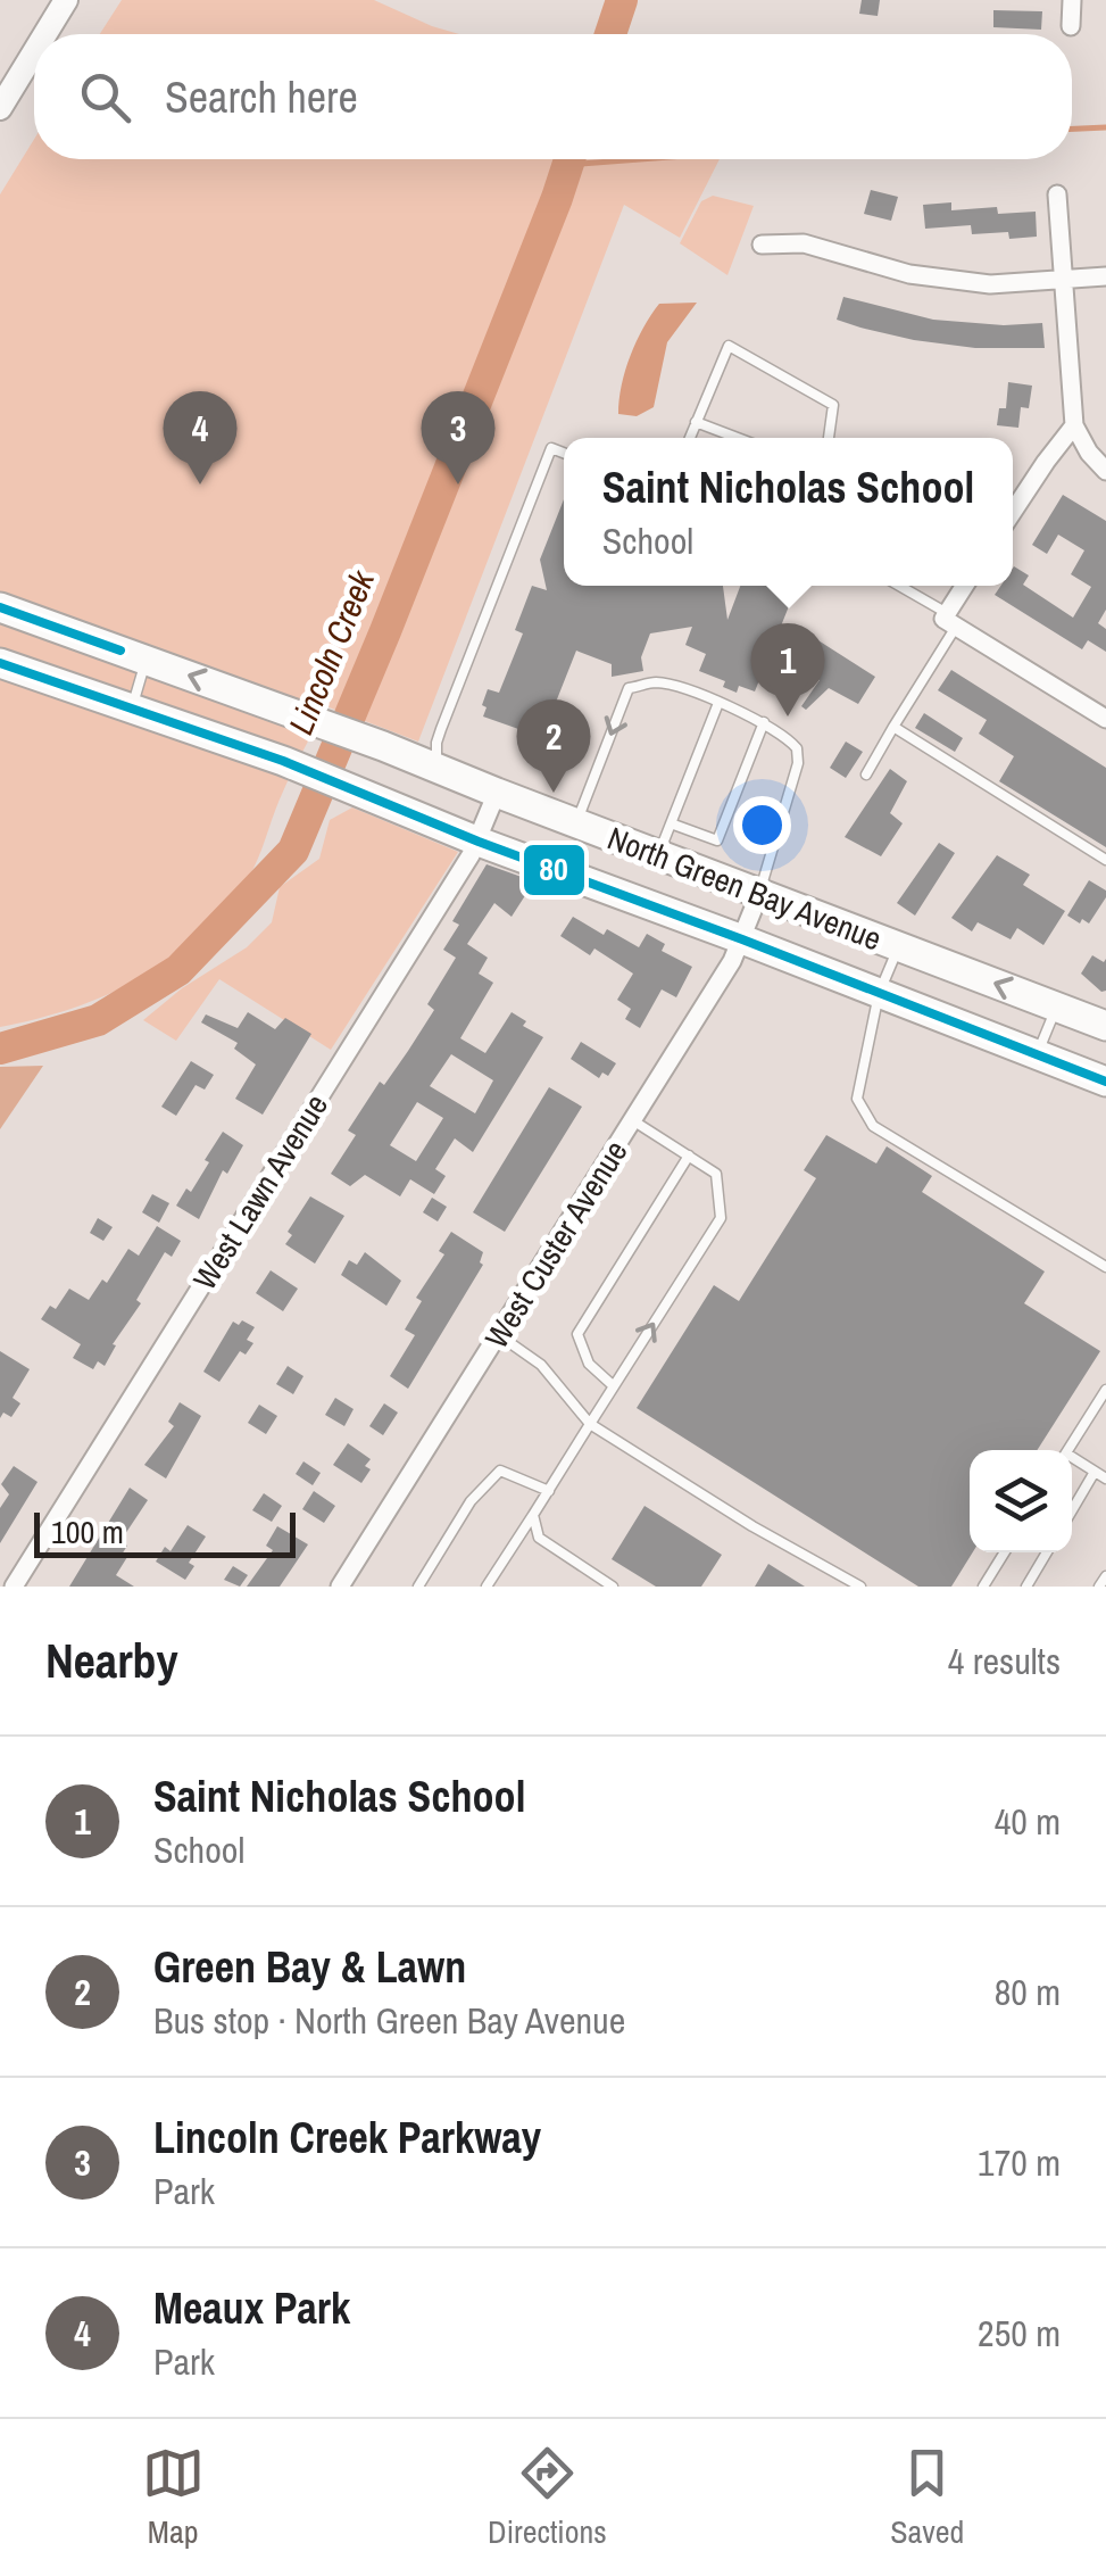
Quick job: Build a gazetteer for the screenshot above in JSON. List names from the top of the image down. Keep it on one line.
{"streets":{"main road":["North Green Bay Avenue"],"street":["West Lawn Avenue","West Custer Avenue"]},"crossings":[["North Green Bay Avenue","West Lawn Avenue"],["North Green Bay Avenue","West Custer Avenue"]],"water":["Lincoln Creek"],"lines":["transit line 80"],"scale_bar":"100 m","page":{"search":"Search here","pins":["3","4","1","2"],"popup":["Saint Nicholas School","School"],"scale":"100 m","heading":["Nearby","4 results"],"list":[{"mark":"1","name":"Saint Nicholas School","note":"School","value":"40 m"},{"mark":"2","name":"Green Bay & Lawn","note":"Bus stop · North Green Bay Avenue","value":"80 m"},{"mark":"3","name":"Lincoln Creek Parkway","note":"Park","value":"170 m"},{"mark":"4","name":"Meaux Park","note":"Park","value":"250 m"}],"nav":["Map","Directions","Saved"]}}
